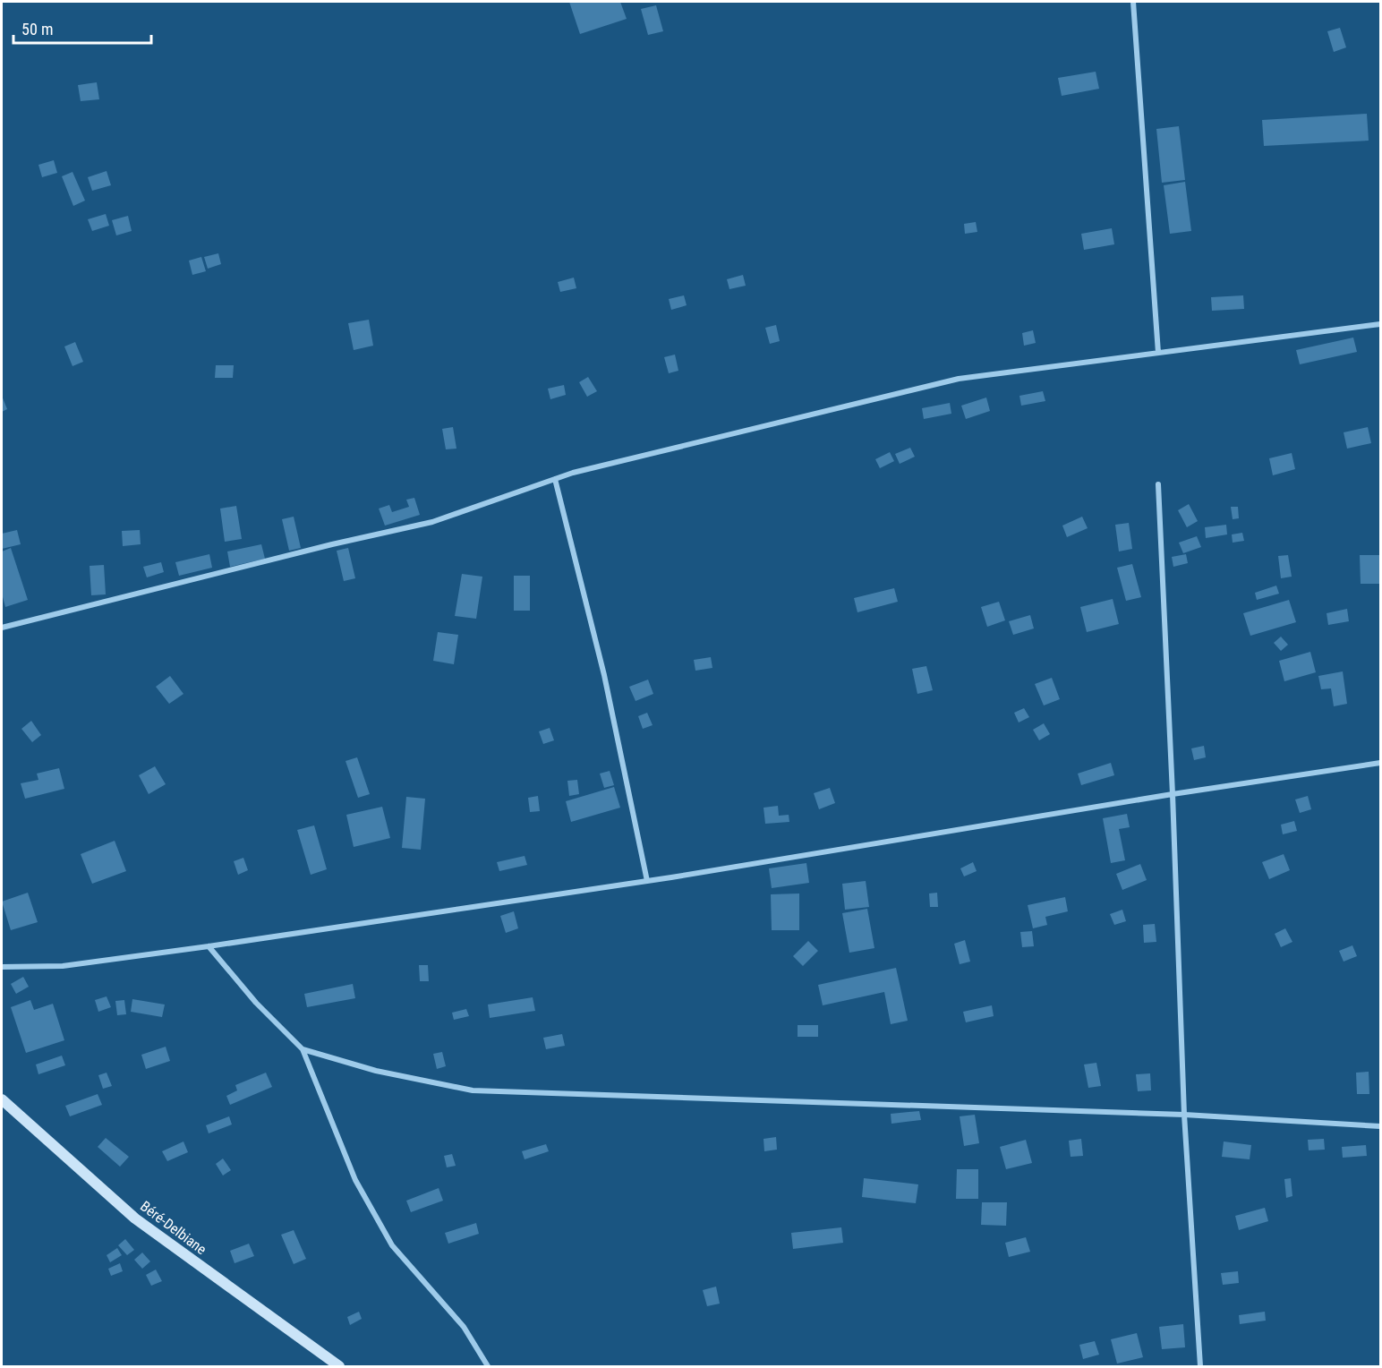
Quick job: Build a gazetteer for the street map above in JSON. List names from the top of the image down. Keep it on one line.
{"streets":{"street":["Béré-Delbiane"]},"scale_bar":"50 m"}
